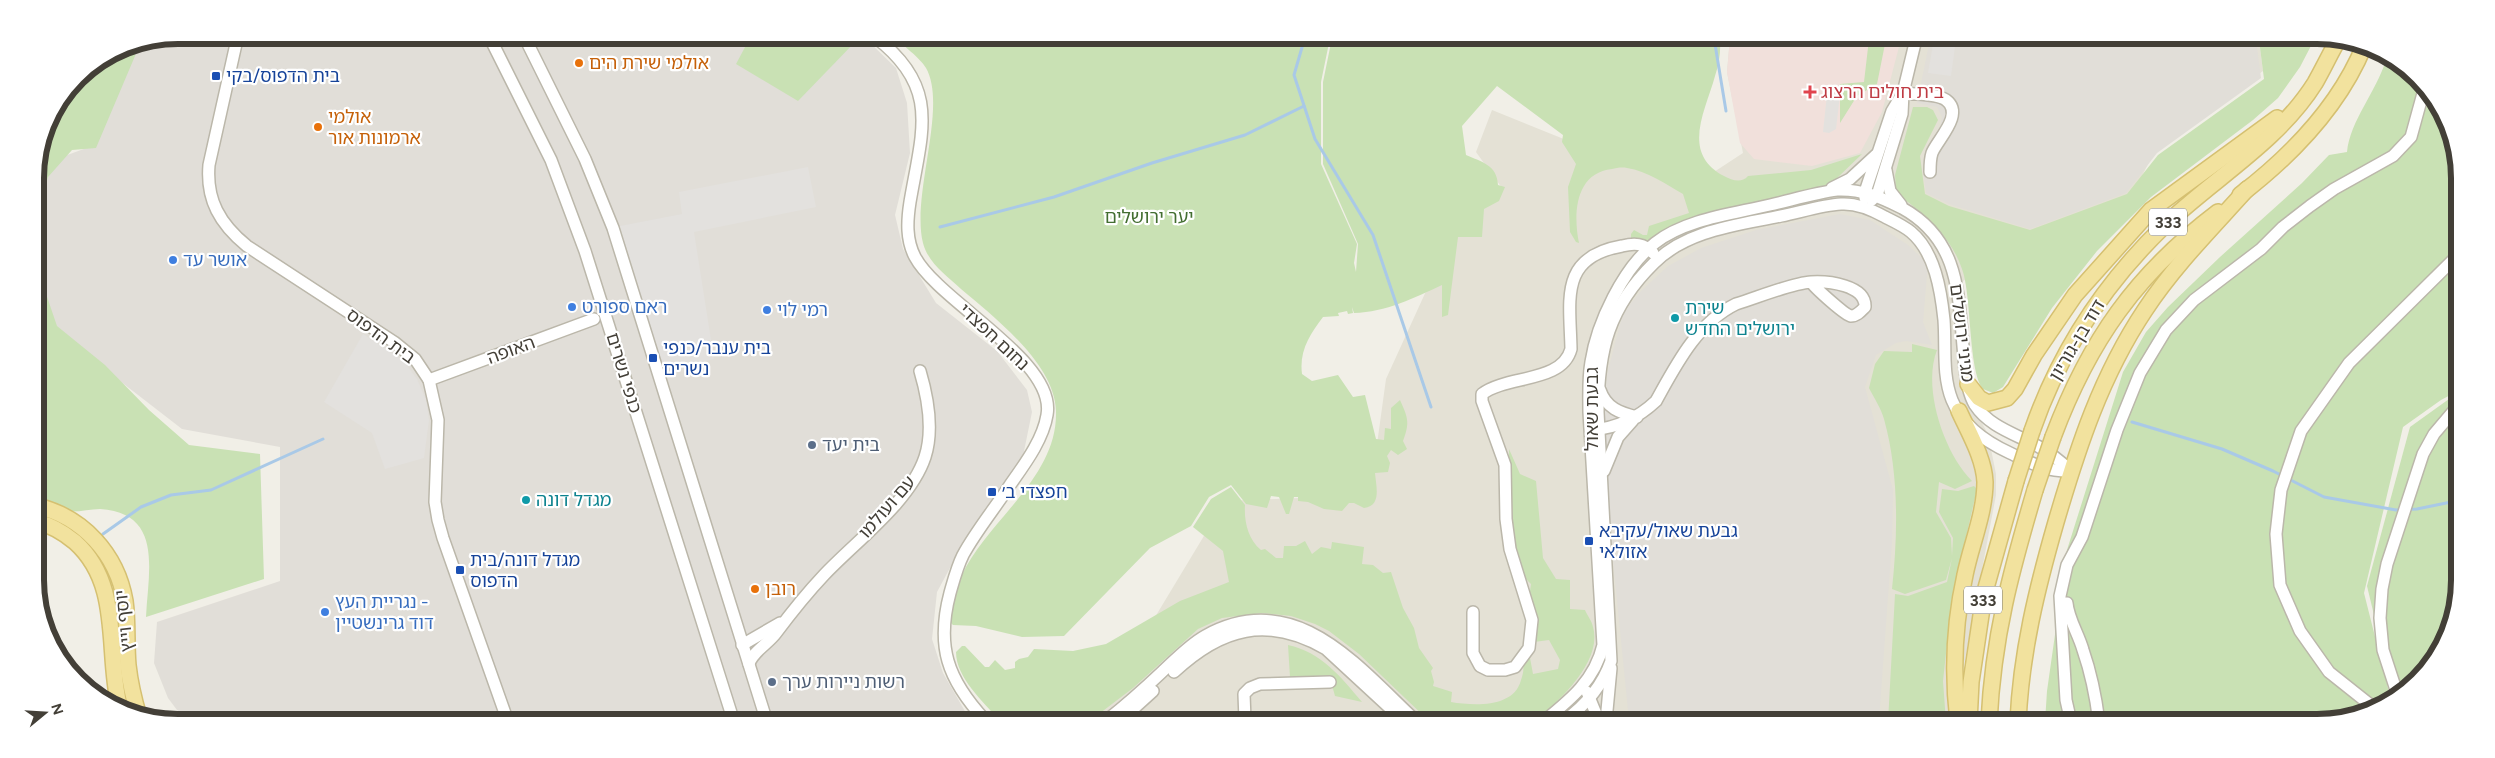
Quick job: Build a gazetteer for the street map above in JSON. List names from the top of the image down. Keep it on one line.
{"streets":{"main road":["333","דוד בן-גוריון","יוסף וייץ"],"street":["מגיני ירושלים","בית הדפוס","נחום חפצדי","האופה","כנפי נשרים","גבעת שאול","עם ועולמו"]},"crossings":[["מגיני ירושלים","גבעת שאול"],["בית הדפוס","האופה"],["כנפי נשרים","עם ועולמו"]],"parks":["יער ירושלים"],"places":{"other":["אולמי שירת הים","אולמי ארמונות אור","אושר עד","ראם ספורט","רמי לוי","שירת ירושלים החדש","בית יעד","מגדל דונה","רובן","נגריית העץ - דוד גרינשטיין","רשות ניירות ערך"],"transit":["בית הדפוס/בקי","בית ענבר/כנפי נשרים","חפצדי ב׳","גבעת שאול/עקיבא אזולאי","מגדל דונה/בית הדפוס"],"health":["בית חולים הרצוג"]},"north":"right"}
